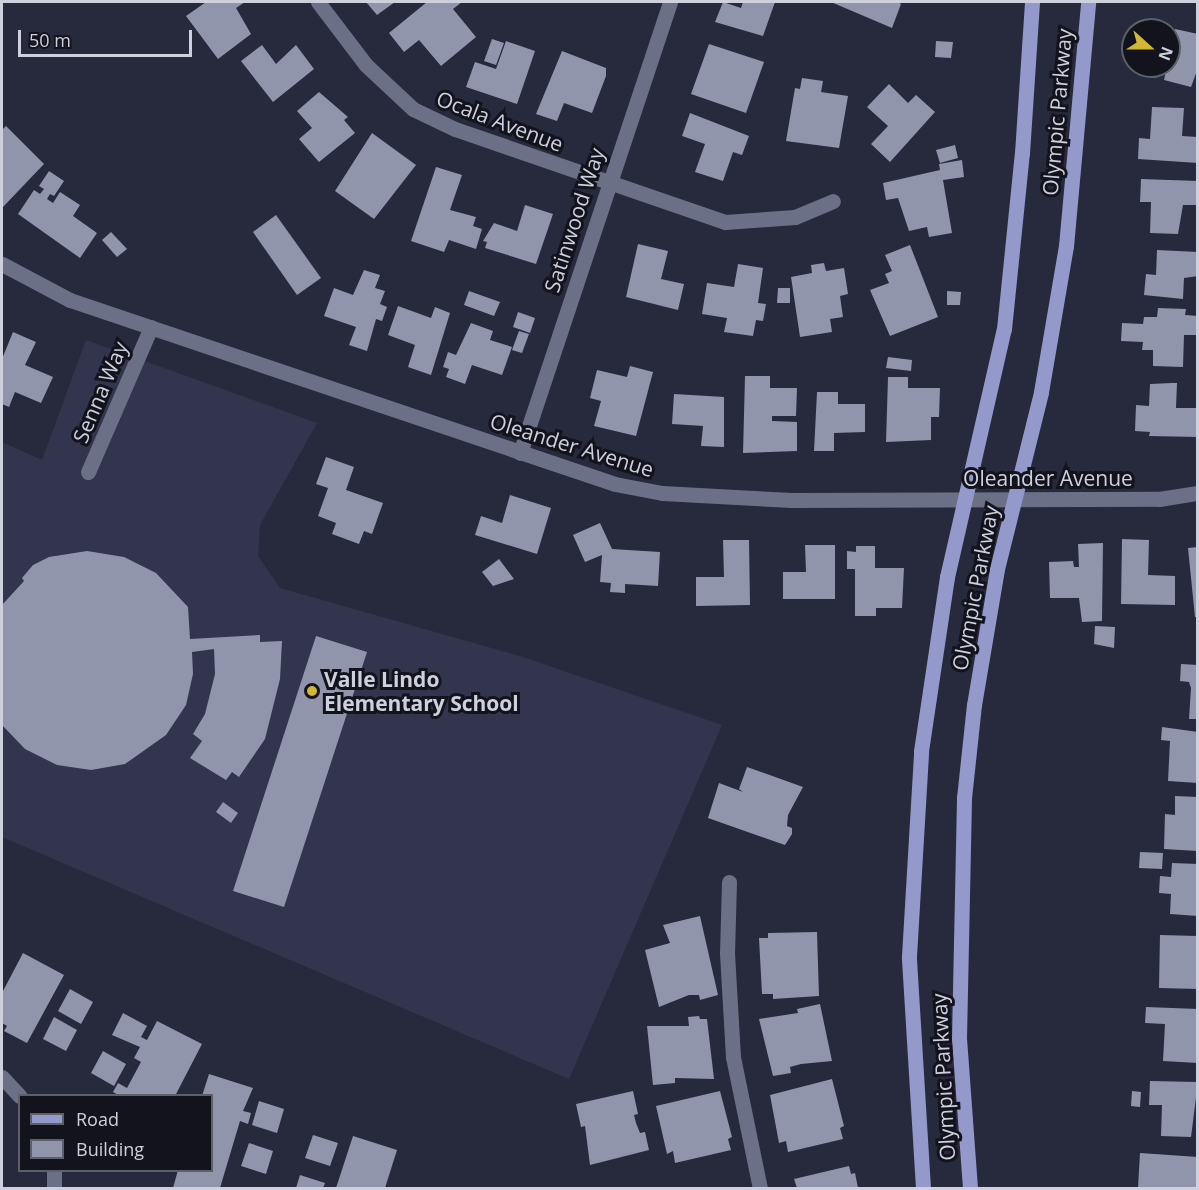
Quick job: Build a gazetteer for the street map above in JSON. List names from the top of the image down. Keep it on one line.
{"streets":{"main road":["Olympic Parkway"],"street":["Ocala Avenue","Satinwood Way","Senna Way","Oleander Avenue"]},"crossings":[["Olympic Parkway","Oleander Avenue"],["Ocala Avenue","Satinwood Way"],["Satinwood Way","Oleander Avenue"],["Senna Way","Oleander Avenue"]],"places":["Valle Lindo Elementary School"],"legend":["Road","Building"],"scale_bar":"50 m","north":"right"}
